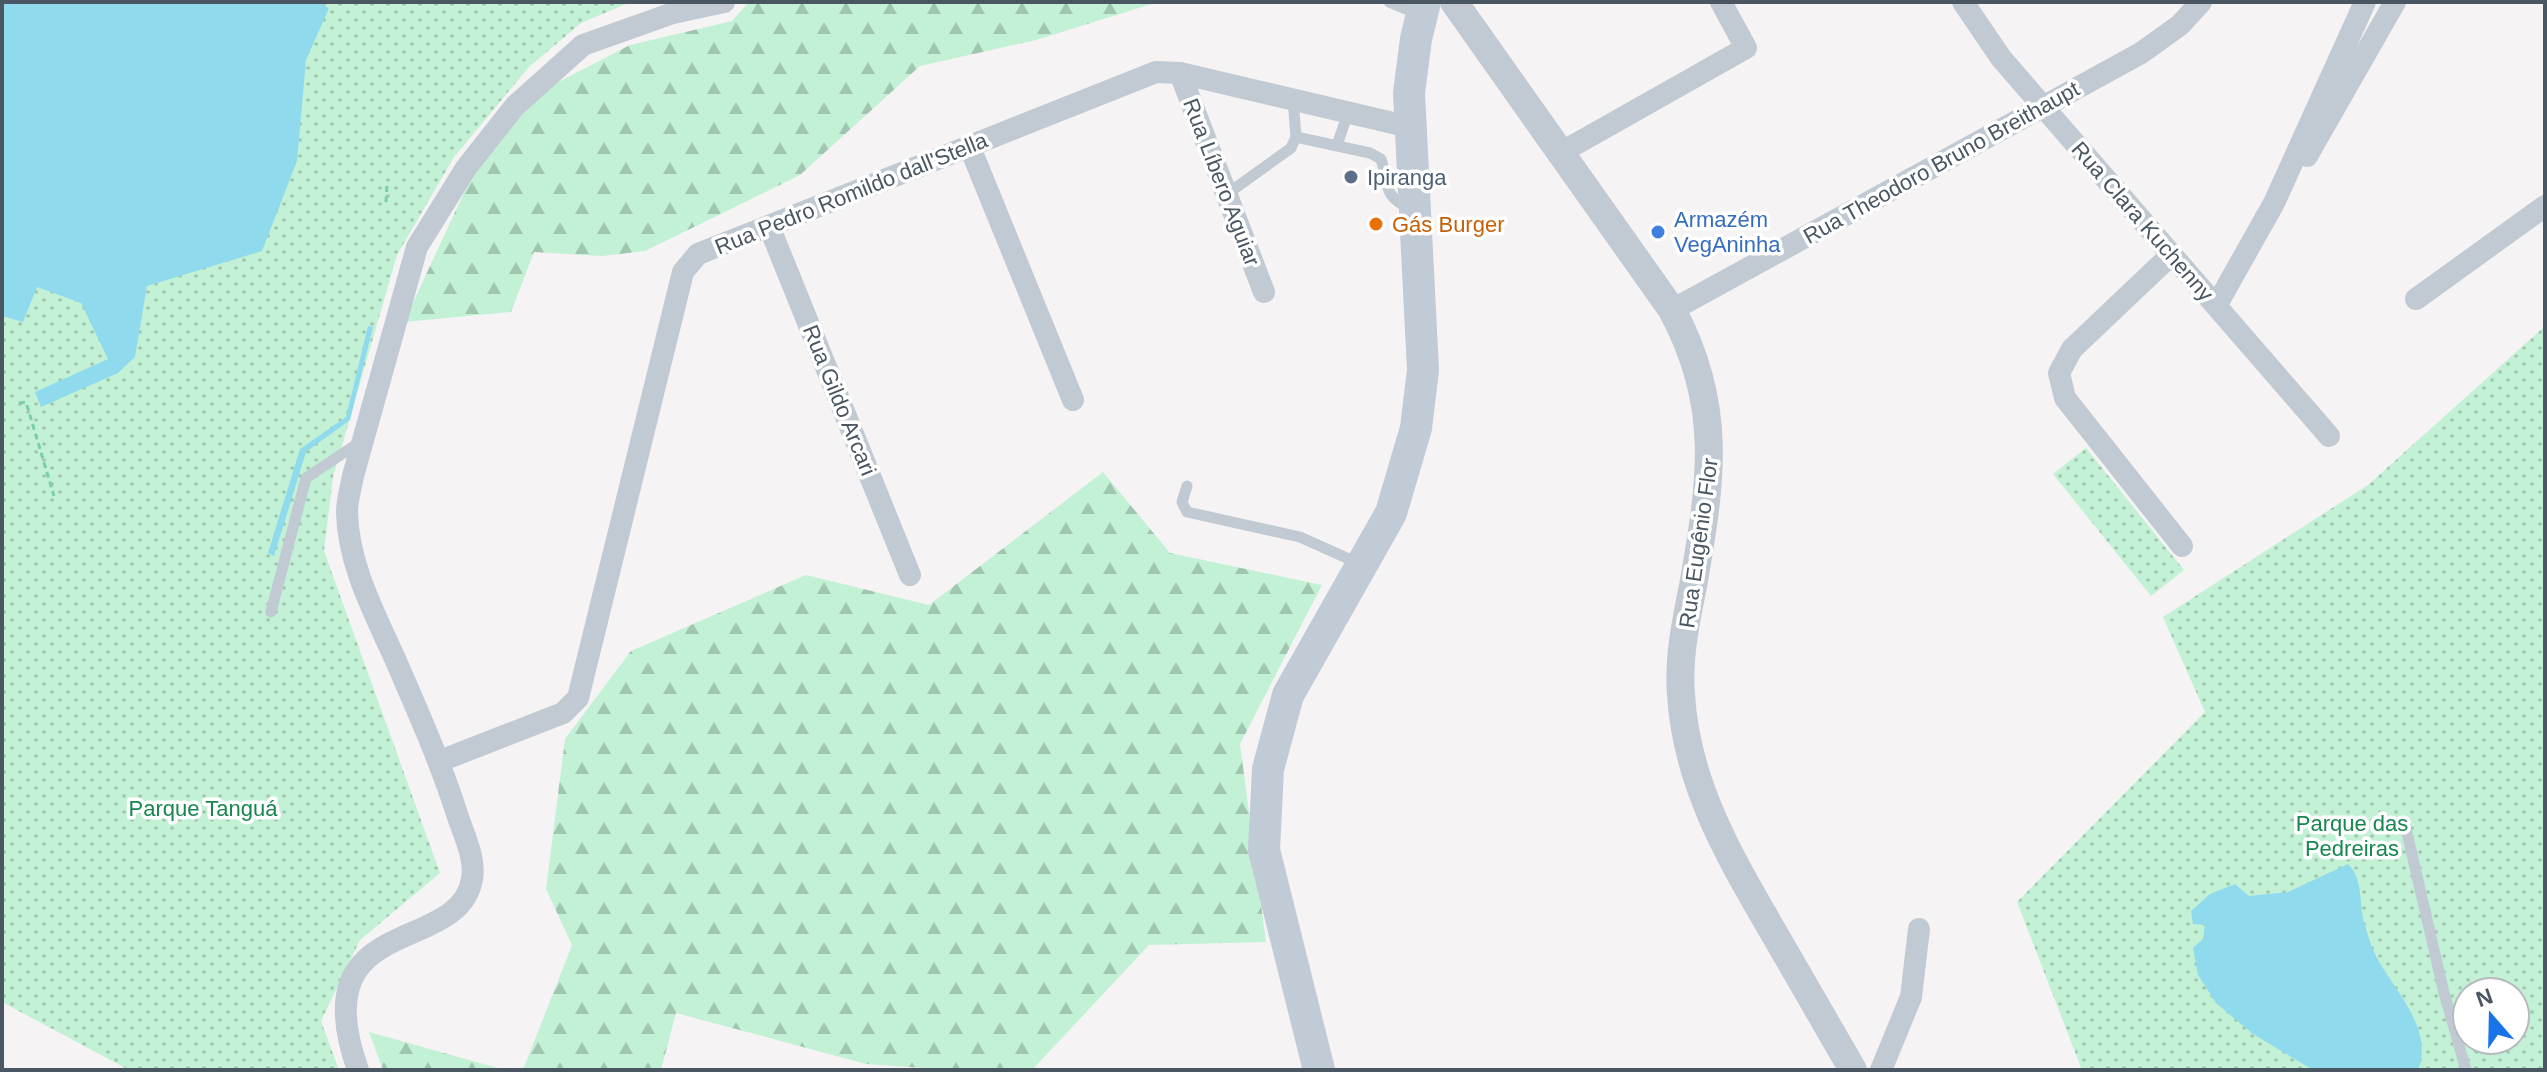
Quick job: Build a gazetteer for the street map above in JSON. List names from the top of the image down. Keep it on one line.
{"streets":{"street":["Rua Theodoro Bruno Breithaupt","Rua Líbero Aguiar","Rua Pedro Romildo dall'Stella","Rua Clara Kuchenny","Rua Gildo Arcari","Rua Eugênio Flor"]},"crossings":[["Rua Theodoro Bruno Breithaupt","Rua Clara Kuchenny"],["Rua Theodoro Bruno Breithaupt","Rua Eugênio Flor"],["Rua Líbero Aguiar","Rua Pedro Romildo dall'Stella"],["Rua Pedro Romildo dall'Stella","Rua Gildo Arcari"]],"parks":["Parque Tanguá","Parque das Pedreiras"],"places":["Ipiranga","Gás Burger","Armazém VegAninha"],"north":"top"}
